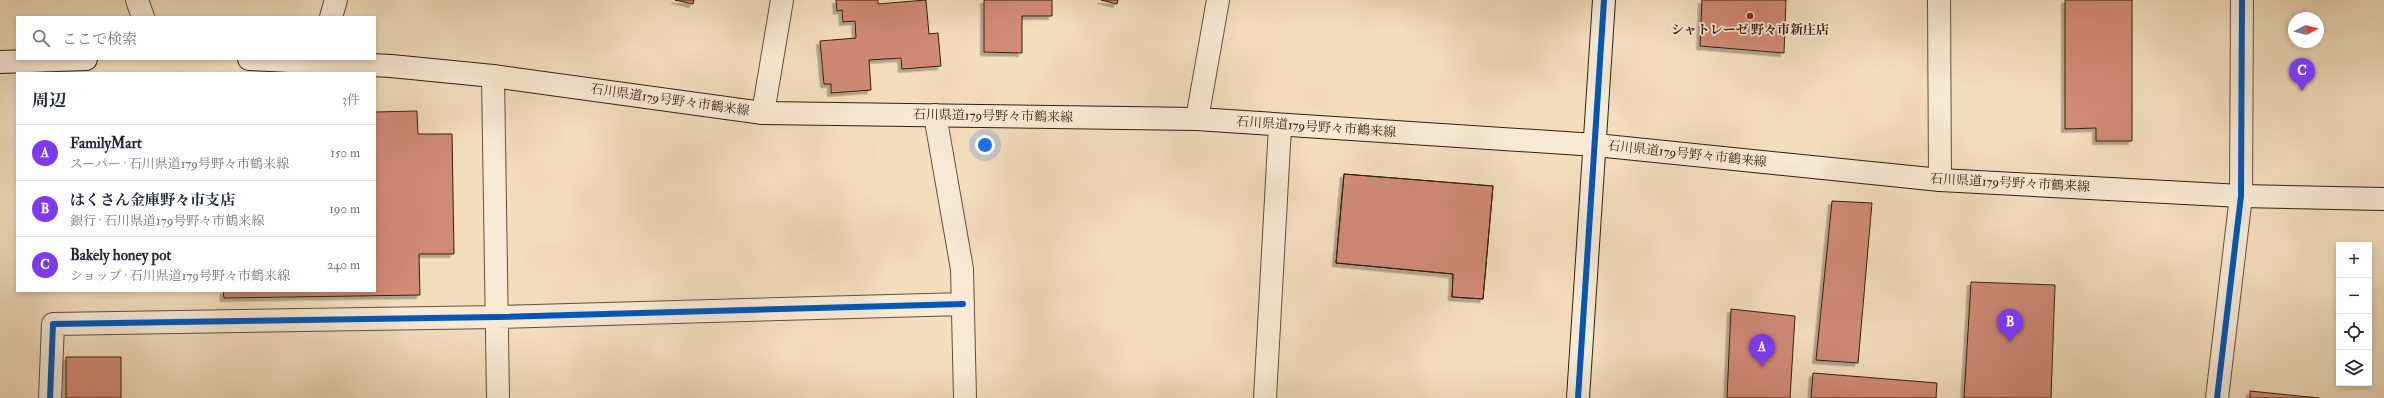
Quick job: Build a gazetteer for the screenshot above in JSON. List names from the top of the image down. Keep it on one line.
{"streets":{"street":["石川県道179号野々市鶴来線"]},"places":["シャトレーゼ 野々市新庄店"],"north":"right","page":{"search":"ここで検索","pins":["C","B","A"],"heading":["周辺","3件"],"list":[{"mark":"A","name":"FamilyMart","note":"スーパー · 石川県道179号野々市鶴来線","value":"150 m"},{"mark":"B","name":"はくさん金庫野々市支店","note":"銀行 · 石川県道179号野々市鶴来線","value":"190 m"},{"mark":"C","name":"Bakely honey pot","note":"ショップ · 石川県道179号野々市鶴来線","value":"240 m"}],"map_buttons":["+","−"]}}
